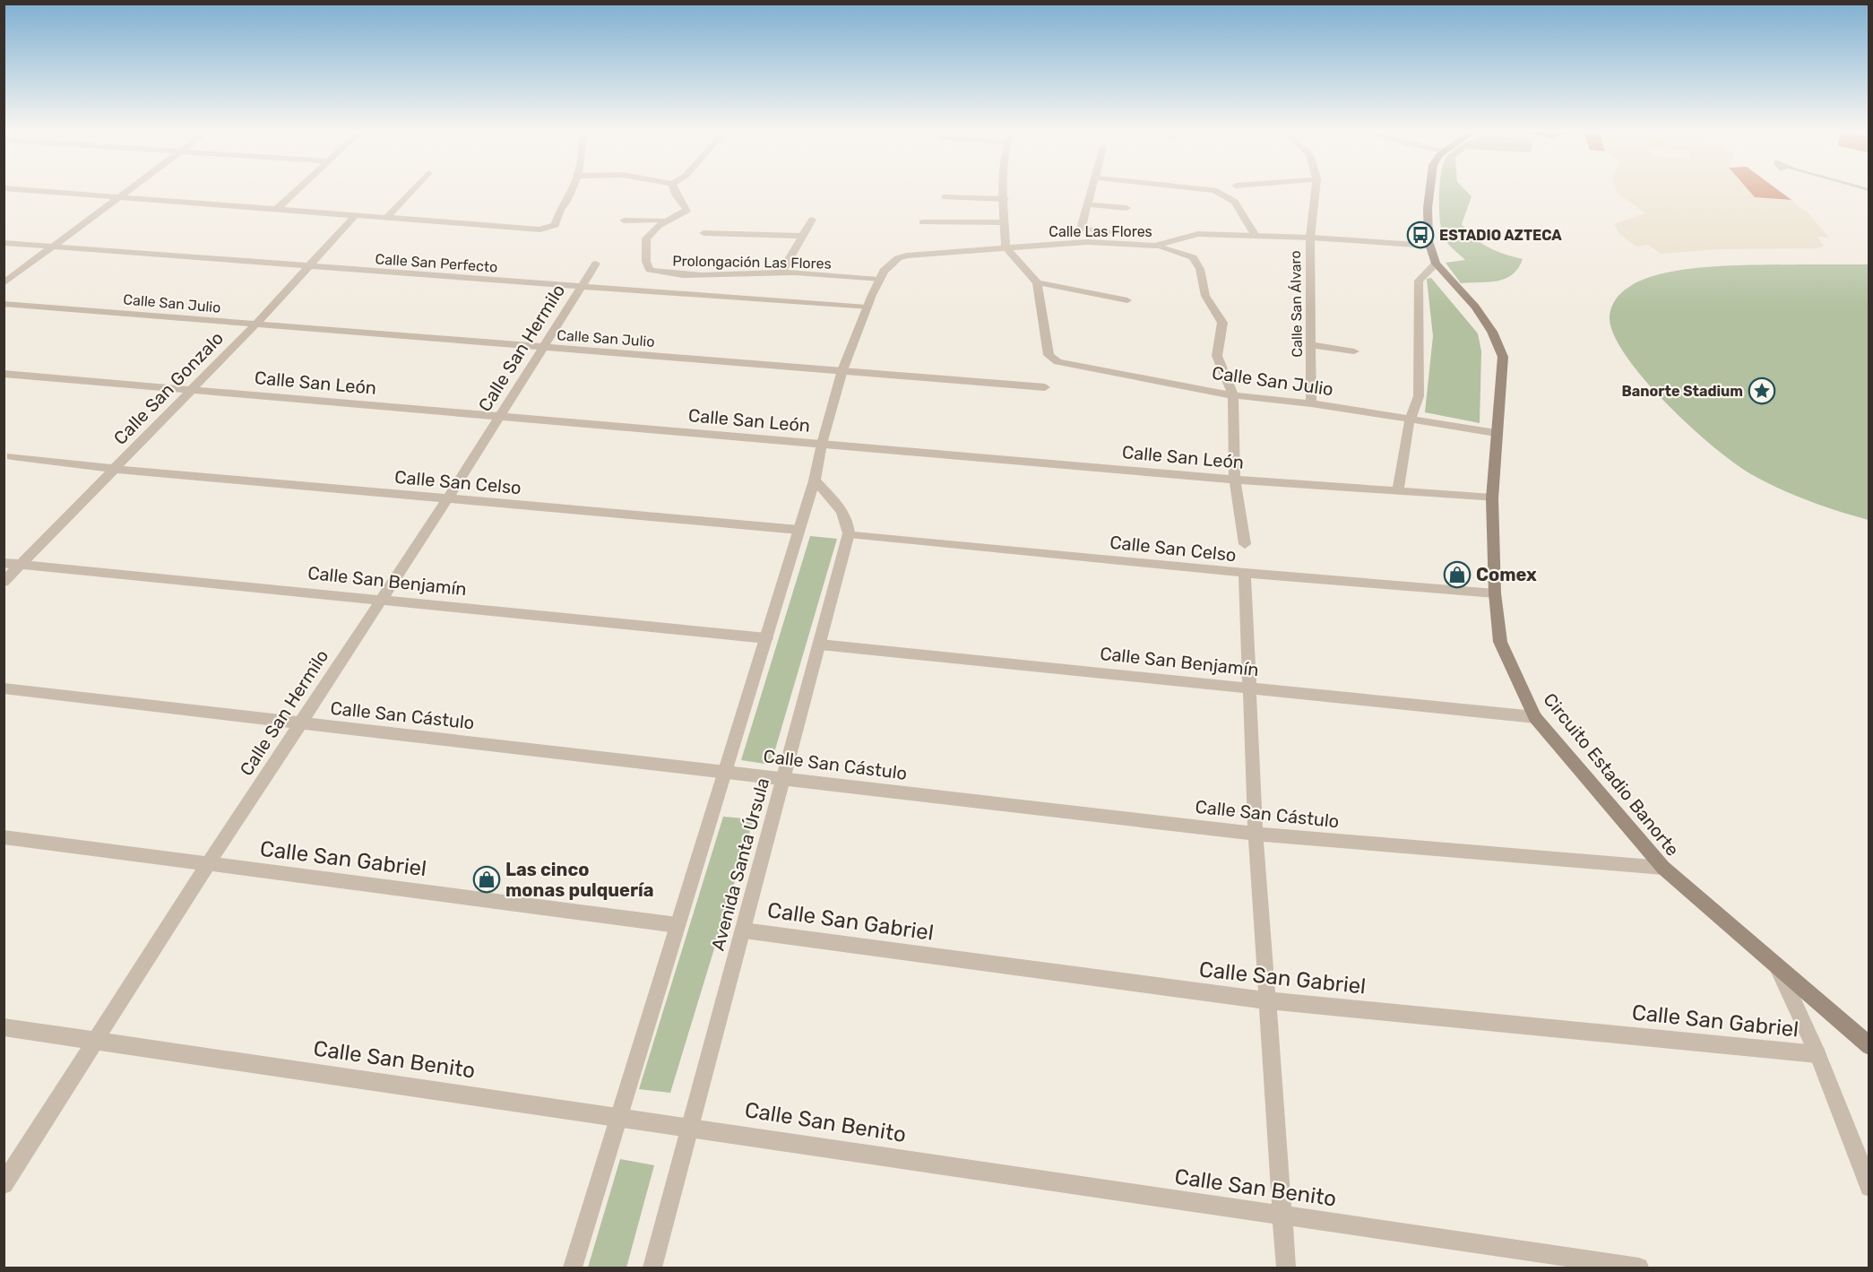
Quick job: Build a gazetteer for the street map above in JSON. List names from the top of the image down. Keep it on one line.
{"streets":{"main road":["Circuito Estadio Banorte"],"street":["Calle Las Flores","Prolongación Las Flores","Calle San Perfecto","Calle San Julio","Calle San Álvaro","Calle San Hermilo","Calle San León","Calle San Gonzalo","Calle San Celso","Calle San Benjamín","Calle San Cástulo","Calle San Gabriel","Avenida Santa Úrsula","Calle San Benito"]},"crossings":[["Calle Las Flores","Prolongación Las Flores"],["Calle Las Flores","Calle San Álvaro"],["Calle Las Flores","Circuito Estadio Banorte"],["Prolongación Las Flores","Calle San Perfecto"],["Calle San Perfecto","Calle San Hermilo"],["Calle San Perfecto","Calle San Gonzalo"],["Calle San Julio","Calle San Álvaro"],["Calle San Julio","Calle San Hermilo"],["Calle San Julio","Calle San Gonzalo"],["Calle San Julio","Circuito Estadio Banorte"],["Calle San Hermilo","Calle San León"],["Calle San Hermilo","Calle San Celso"],["Calle San Hermilo","Calle San Benjamín"],["Calle San Hermilo","Calle San Cástulo"],["Calle San Hermilo","Calle San Gabriel"],["Calle San Hermilo","Calle San Benito"],["Calle San León","Calle San Gonzalo"],["Calle San León","Circuito Estadio Banorte"],["Calle San Gonzalo","Calle San Celso"],["Calle San Gonzalo","Calle San Benjamín"],["Calle San Celso","Circuito Estadio Banorte"],["Calle San Celso","Avenida Santa Úrsula"],["Calle San Benjamín","Circuito Estadio Banorte"],["Calle San Benjamín","Avenida Santa Úrsula"],["Calle San Cástulo","Circuito Estadio Banorte"],["Calle San Cástulo","Avenida Santa Úrsula"],["Calle San Gabriel","Avenida Santa Úrsula"],["Avenida Santa Úrsula","Calle San Benito"]],"places":{"bus stop":["ESTADIO AZTECA"],"place":["Banorte Stadium"],"shop":["Comex","Las cinco monas pulquería"]}}
